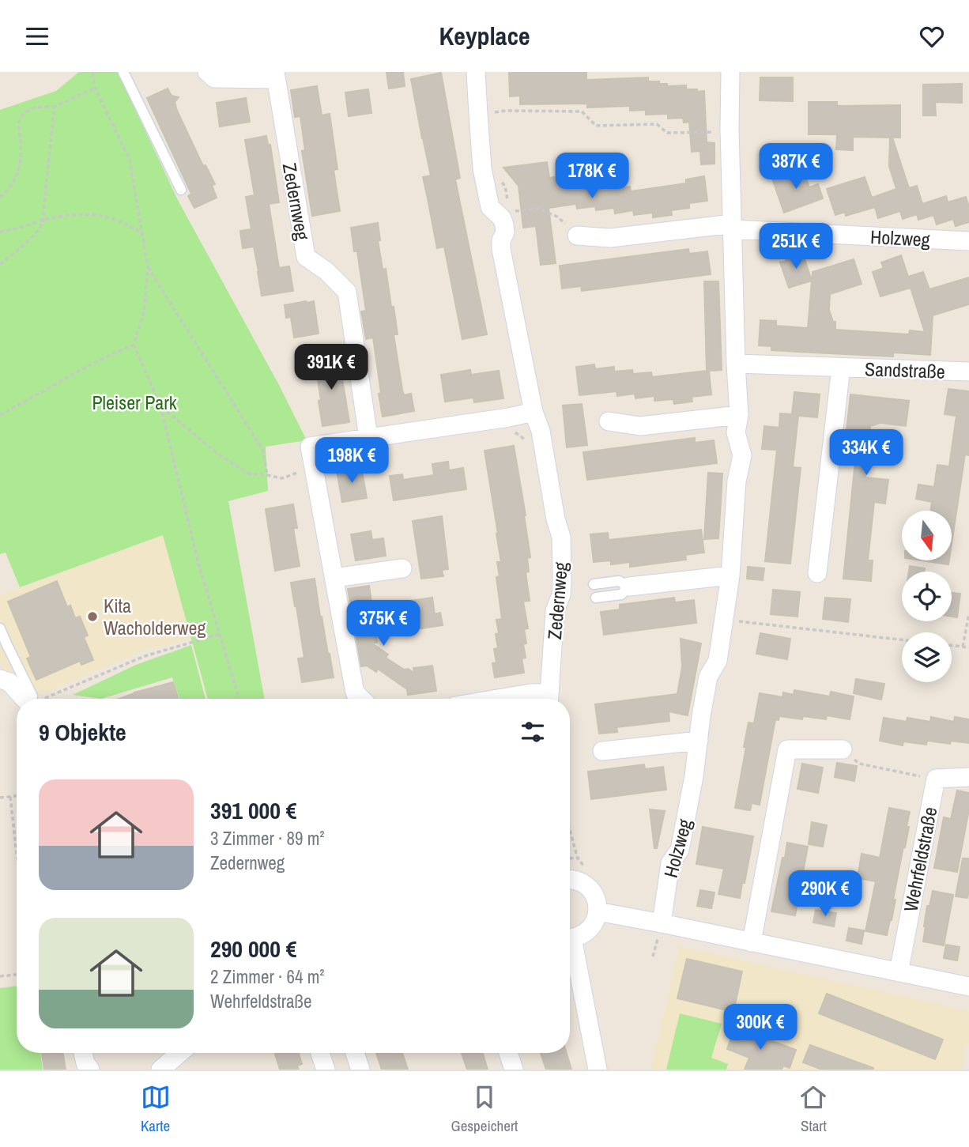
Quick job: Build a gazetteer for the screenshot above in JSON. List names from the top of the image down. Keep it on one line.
{"streets":{"street":["Zedernweg","Holzweg","Sandstraße","Wehrfeldstraße"]},"crossings":[["Holzweg","Sandstraße"]],"parks":["Pleiser Park"],"places":["Kita Wacholderweg"],"north":"bottom","page":{"header":"Keyplace","price":["387K €","178K €","251K €","391K €","334K €","198K €","375K €","290K €","300K €"],"heading":"9 Objekte","list":[{"name":"391 000 €","note":"3 Zimmer · 89 m² · Zedernweg"},{"name":"290 000 €","note":"2 Zimmer · 64 m² · Wehrfeldstraße"}],"tabs":["Karte","Gespeichert","Start"]}}
